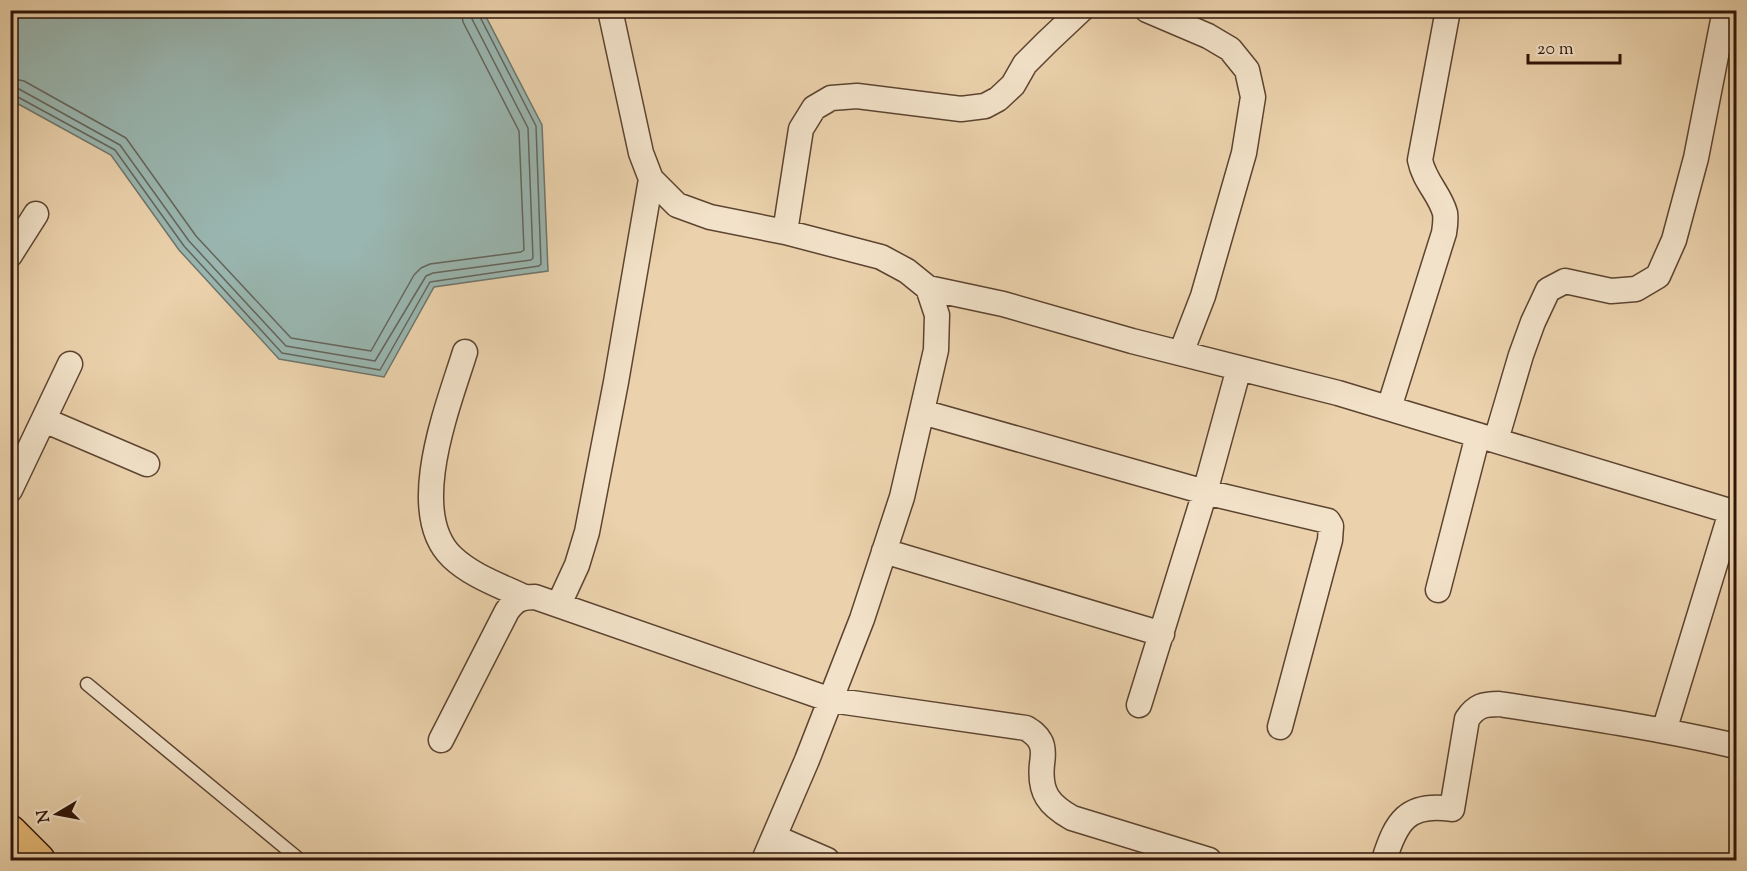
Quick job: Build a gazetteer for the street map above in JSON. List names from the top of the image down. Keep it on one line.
{"scale_bar":"20 m","north":"left"}
